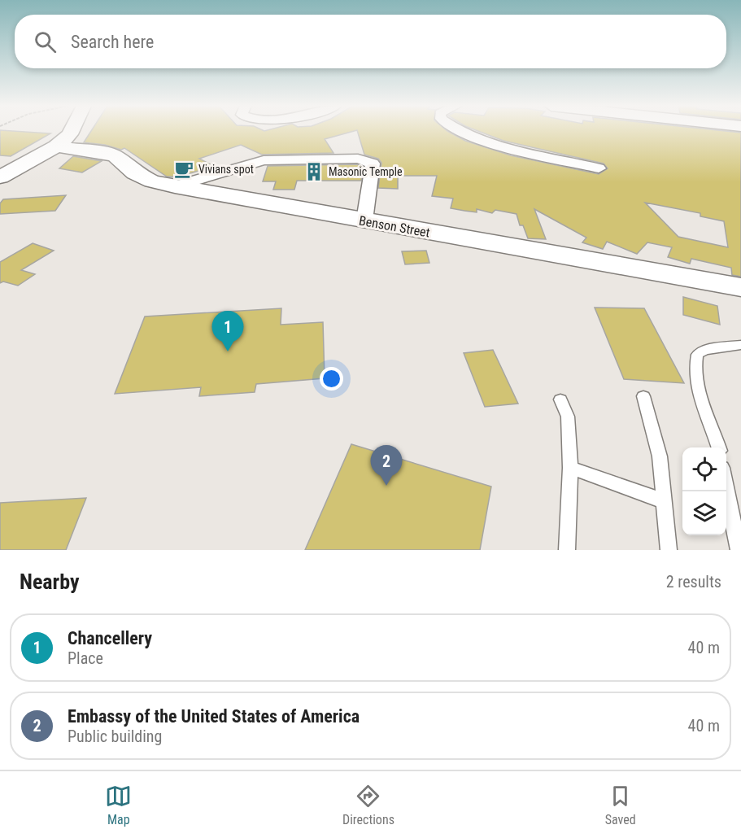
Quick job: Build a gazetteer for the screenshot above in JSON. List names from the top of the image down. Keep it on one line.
{"streets":{"street":["Benson Street"]},"places":{"cafe":["Vivians spot"],"building":["Masonic Temple"]},"page":{"search":"Search here","pins":["1","2"],"heading":["Nearby","2 results"],"list":[{"mark":"1","name":"Chancellery","note":"Place","value":"40 m"},{"mark":"2","name":"Embassy of the United States of America","note":"Public building","value":"40 m"}],"nav":["Map","Directions","Saved"]}}
